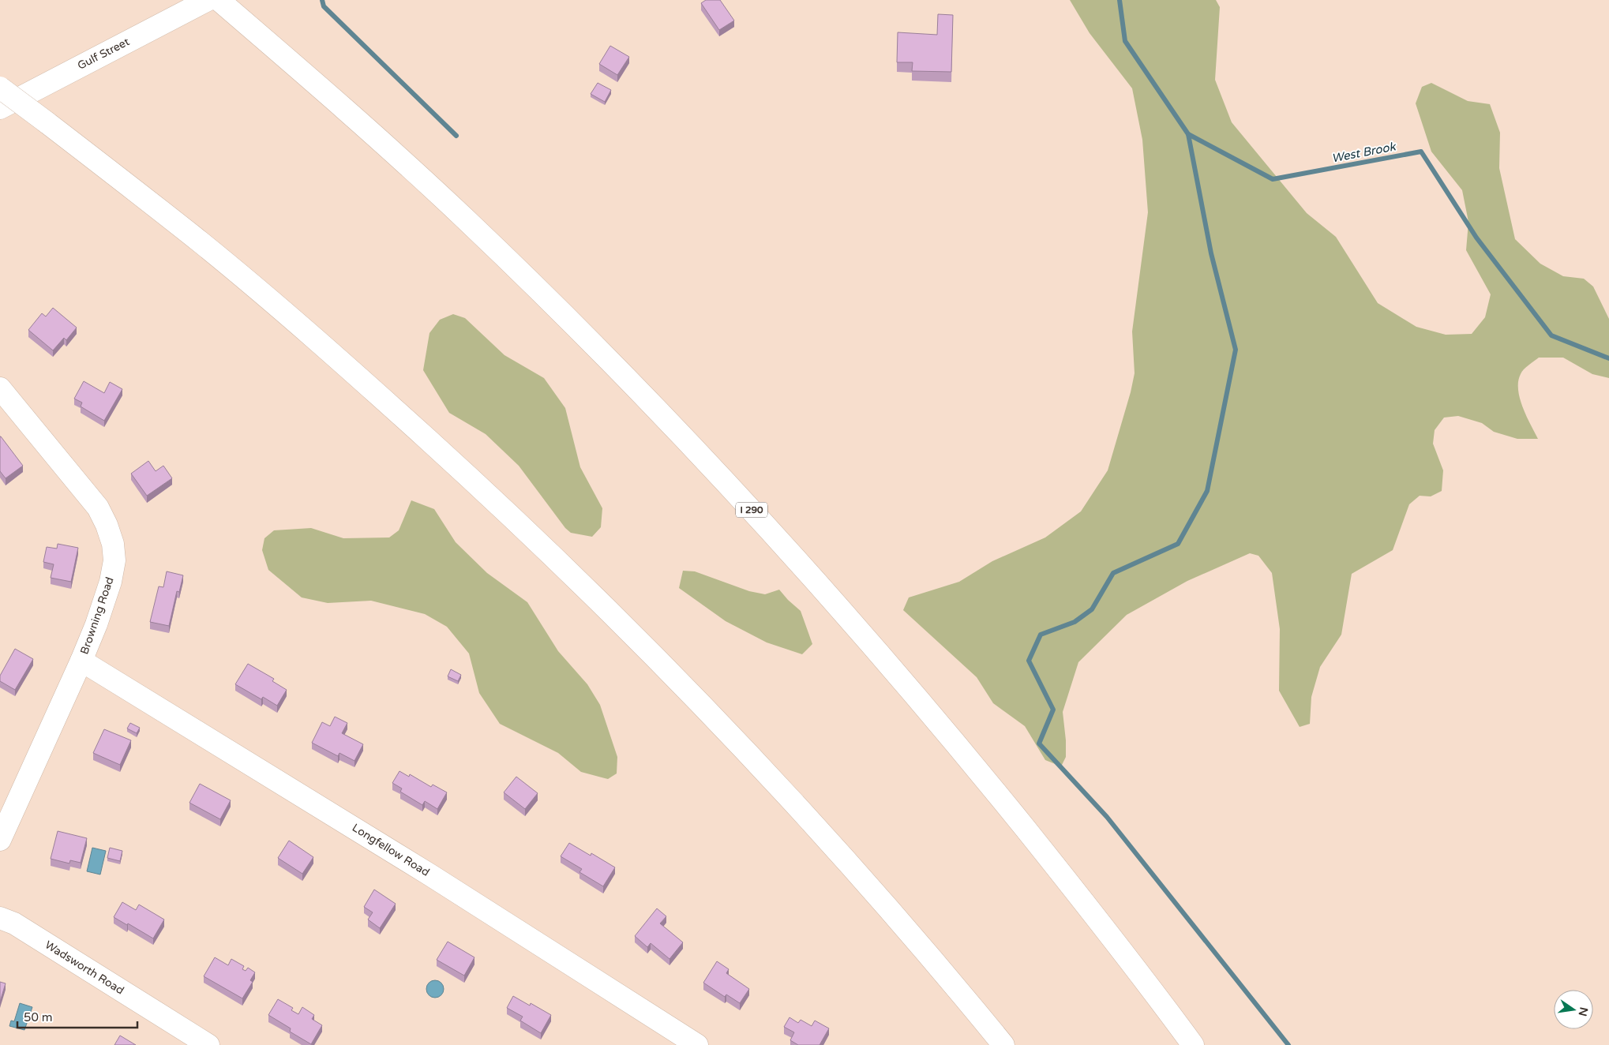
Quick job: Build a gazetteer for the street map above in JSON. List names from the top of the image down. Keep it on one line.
{"streets":{"main road":["Gulf Street","I 290","Browning Road","Longfellow Road","Wadsworth Road"]},"crossings":[["Browning Road","Longfellow Road"]],"water":["West Brook"],"scale_bar":"50 m","north":"right"}
